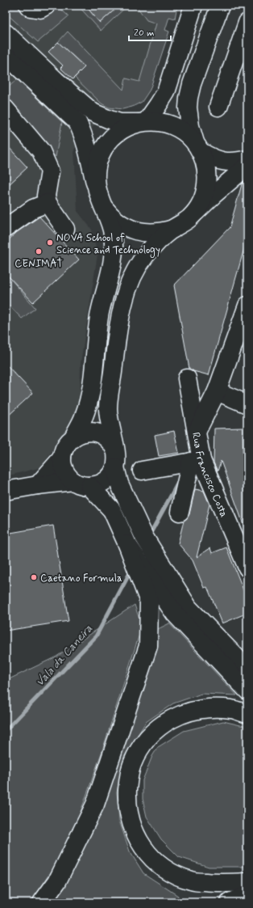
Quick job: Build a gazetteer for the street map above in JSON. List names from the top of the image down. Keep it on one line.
{"streets":{"main road":["Rua Francisco Costa"]},"water":["Vala da Caneira"],"places":["NOVA School of Science and Technology","CENIMAT","Caetano Formula"],"scale_bar":"20 m"}
